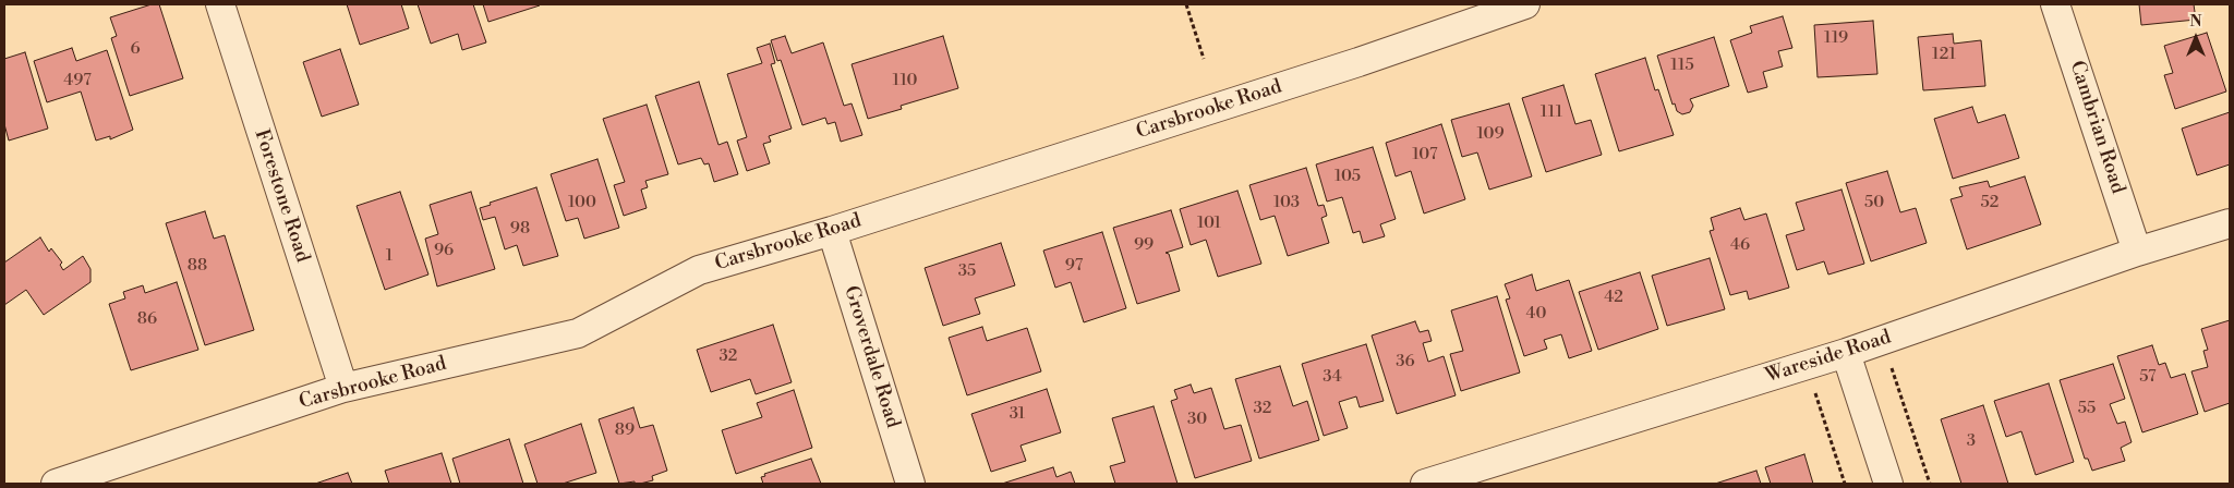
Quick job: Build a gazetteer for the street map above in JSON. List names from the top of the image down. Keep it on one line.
{"streets":{"street":["Carsbrooke Road","Cambrian Road","Forestone Road","Groverdale Road","Wareside Road"]},"crossings":[["Carsbrooke Road","Forestone Road"],["Carsbrooke Road","Groverdale Road"],["Cambrian Road","Wareside Road"]],"house_numbers":["119","6","121","115","497","110","111","109","107","105","100","103","50","52","101","98","99","46","96","1","88","97","35","42","40","86","32","36","34","57","32","55","31","30","89","3"],"north":"top"}
